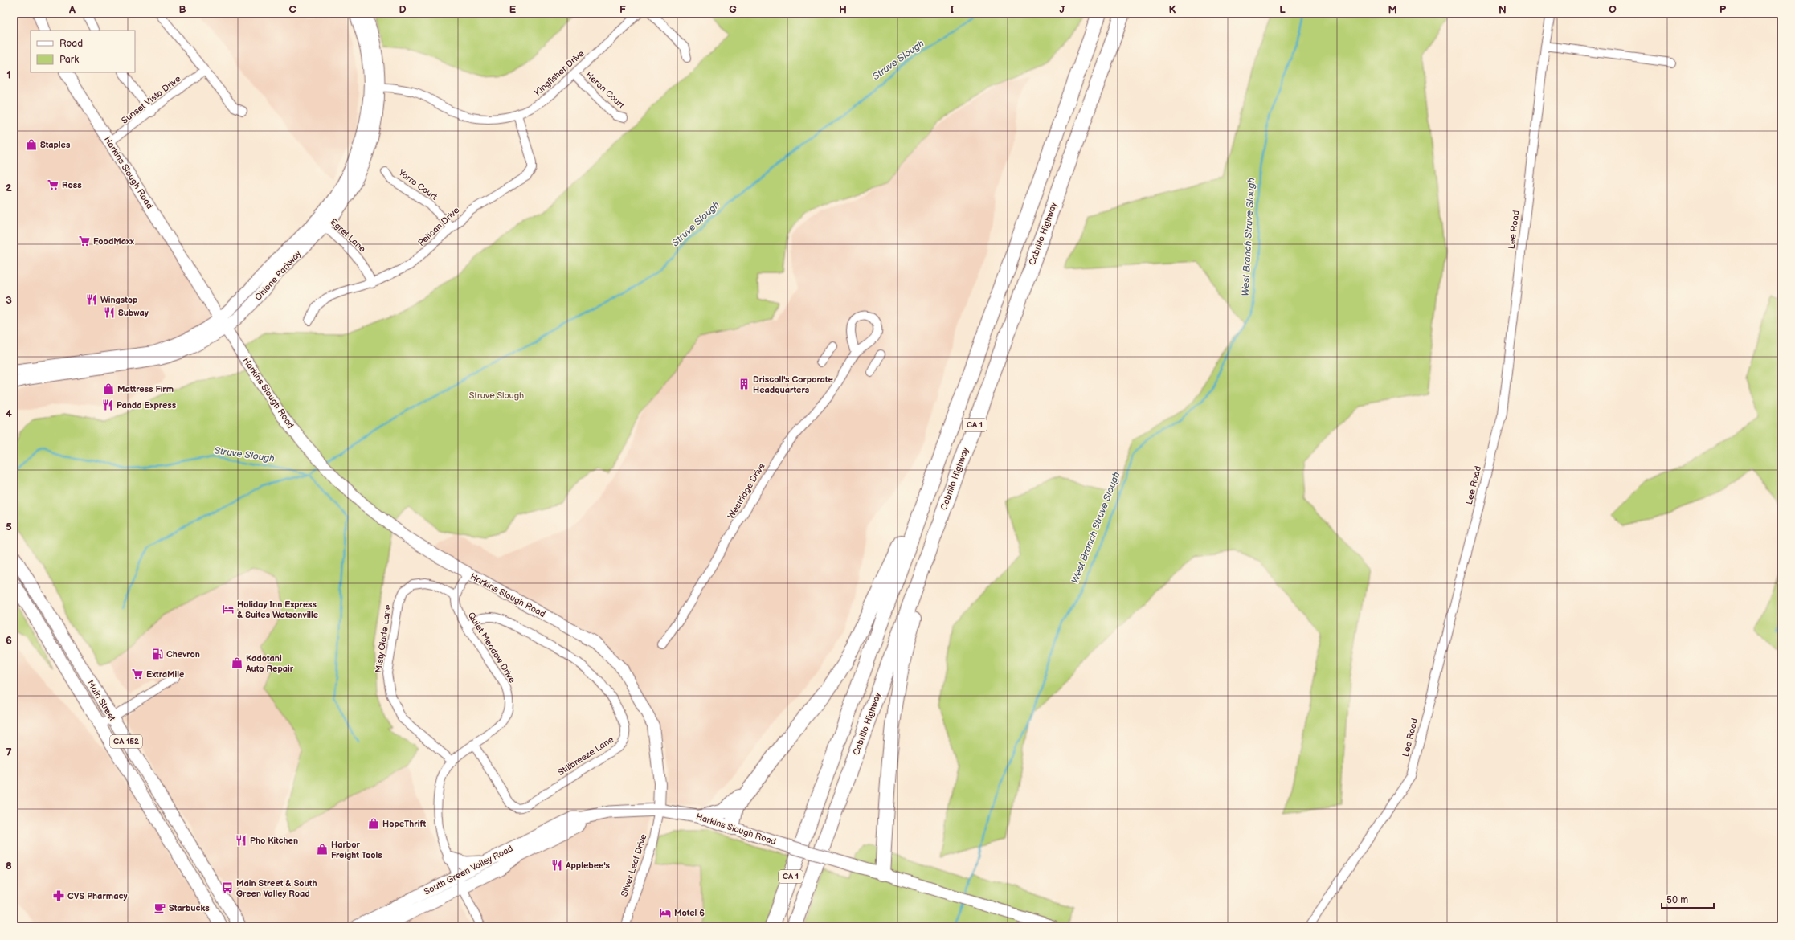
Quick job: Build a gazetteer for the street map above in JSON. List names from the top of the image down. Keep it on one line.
{"streets":{"highway":["Cabrillo Highway","CA 1"],"main road":["Harkins Slough Road","Ohlone Parkway","Main Street","CA 152","South Green Valley Road"],"street":["Kingfisher Drive","Heron Court","Sunset Vista Drive","Yarro Court","Pelican Drive","Lee Road","Egret Lane","Westridge Drive","Misty Glade Lane","Quiet Meadow Drive","Stillbreeze Lane","Silver Leaf Drive"]},"crossings":[["Kingfisher Drive","Heron Court"],["Kingfisher Drive","Pelican Drive"],["Kingfisher Drive","Ohlone Parkway"],["Sunset Vista Drive","Harkins Slough Road"],["Harkins Slough Road","Ohlone Parkway"],["Harkins Slough Road","Silver Leaf Drive"],["Harkins Slough Road","South Green Valley Road"],["Yarro Court","Pelican Drive"],["Pelican Drive","Egret Lane"],["Egret Lane","Ohlone Parkway"],["Misty Glade Lane","Quiet Meadow Drive"],["Quiet Meadow Drive","Stillbreeze Lane"],["Quiet Meadow Drive","South Green Valley Road"],["Silver Leaf Drive","South Green Valley Road"]],"water":["Struve Slough","West Branch Struve Slough"],"parks":["Struve Slough"],"places":{"shop":["Staples","Mattress Firm","Kadotani Auto Repair","HopeThrift","Harbor Freight Tools"],"supermarket":["Ross","FoodMaxx","ExtraMile"],"restaurant":["Wingstop","Subway","Panda Express","Pho Kitchen","Applebee's"],"building":["Driscoll's Corporate Headquarters"],"hotel":["Holiday Inn Express & Suites Watsonville","Motel 6"],"fuel station":["Chevron"],"bus stop":["Main Street & South Green Valley Road"],"pharmacy":["CVS Pharmacy"],"cafe":["Starbucks"]},"legend":["Road","Park"],"scale_bar":"50 m","grid":{"columns":["A","B","C","D","E","F","G","H","I","J","K","L","M","N","O","P"],"rows":["1","2","3","4","5","6","7","8"]}}
